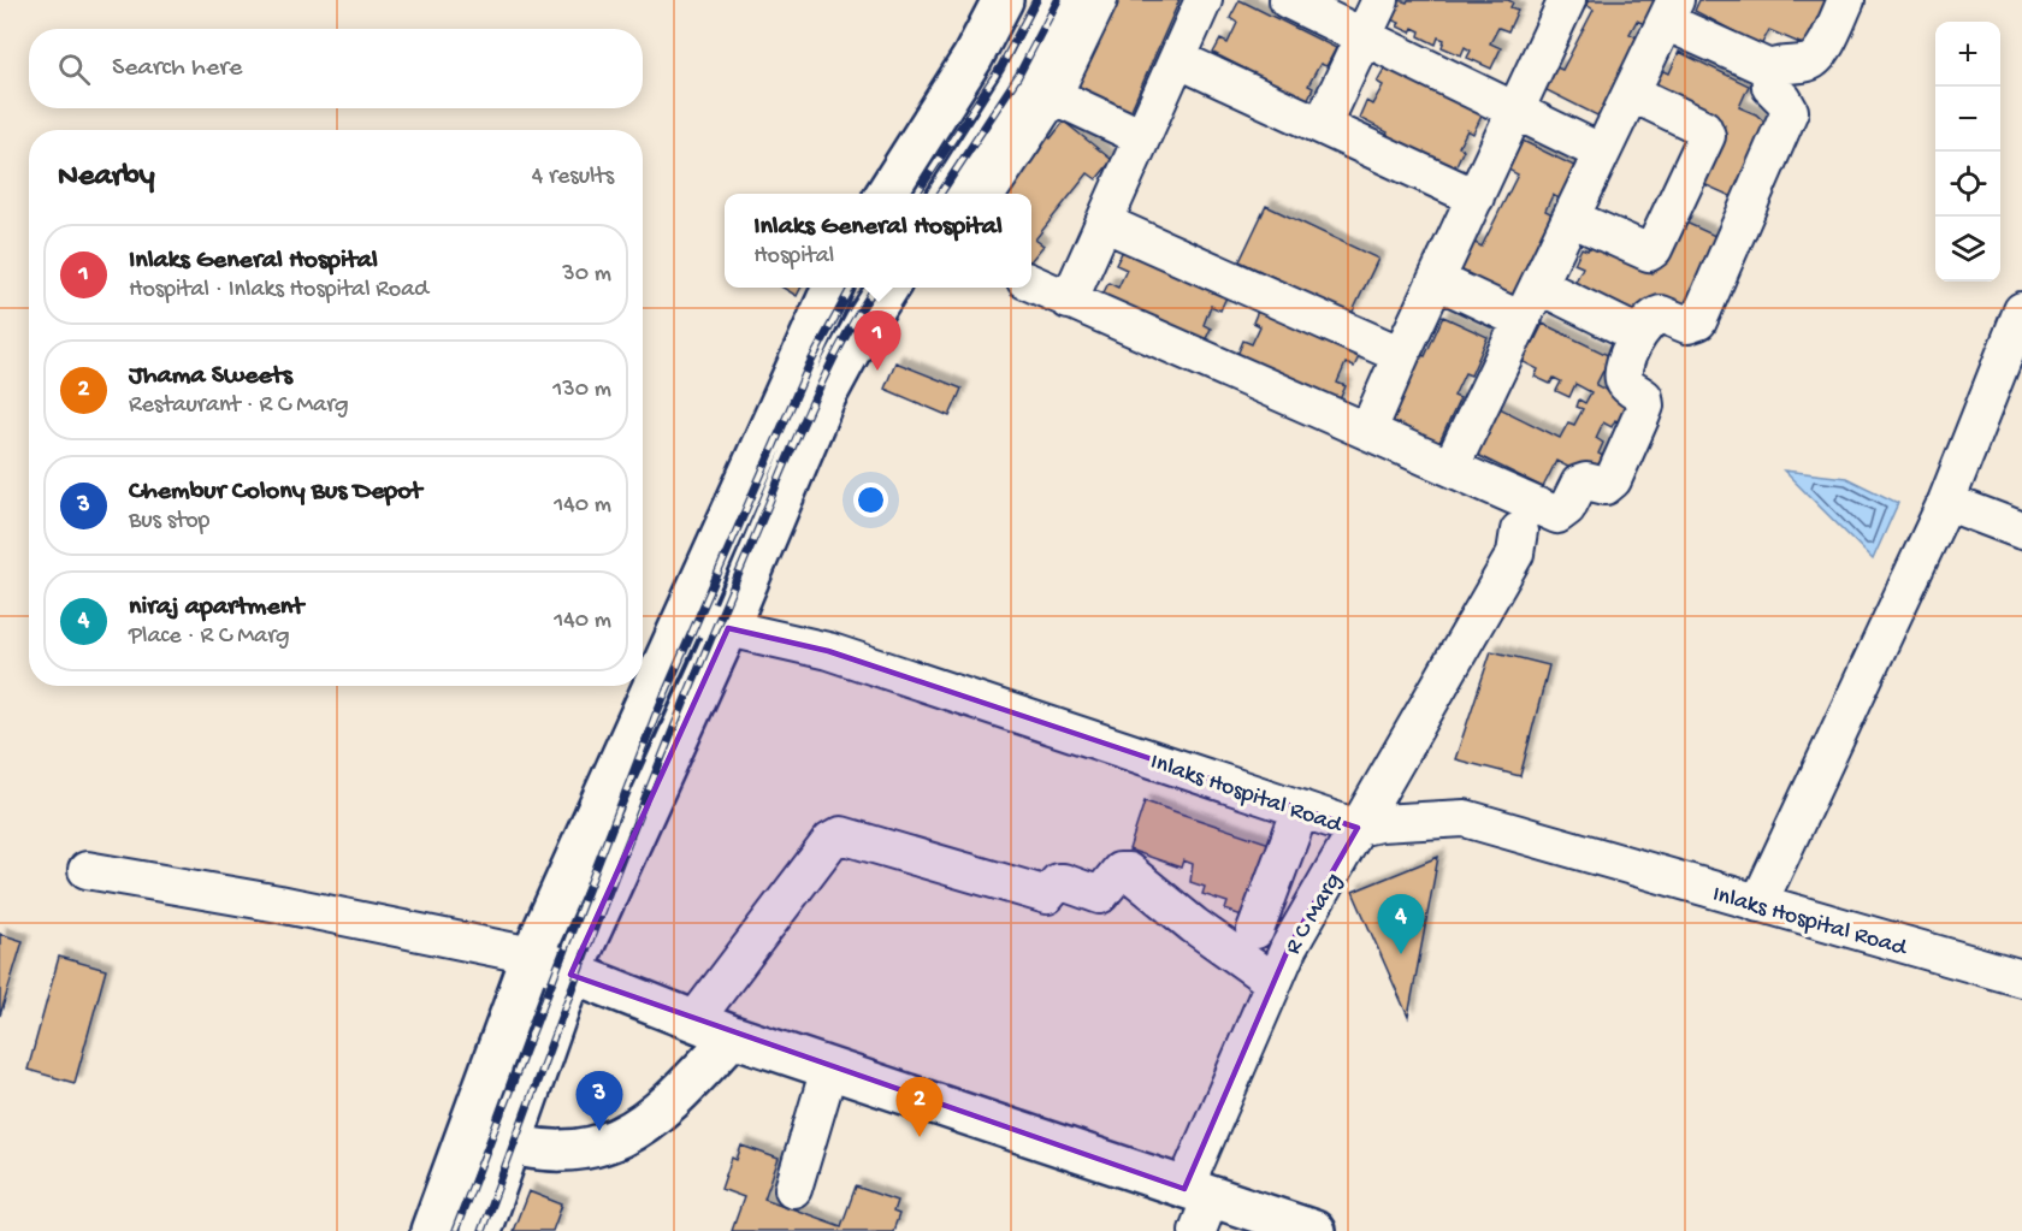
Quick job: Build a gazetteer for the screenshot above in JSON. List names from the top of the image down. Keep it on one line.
{"streets":{"street":["Inlaks Hospital Road","R C Marg"]},"crossings":[["Inlaks Hospital Road","R C Marg"]],"page":{"map_buttons":["+","−"],"search":"Search here","heading":["Nearby","4 results"],"popup":["Inlaks General Hospital","Hospital"],"list":[{"mark":"1","name":"Inlaks General Hospital","note":"Hospital · Inlaks Hospital Road","value":"30 m"},{"mark":"2","name":"Jhama Sweets","note":"Restaurant · R C Marg","value":"130 m"},{"mark":"3","name":"Chembur Colony Bus Depot","note":"Bus stop","value":"140 m"},{"mark":"4","name":"niraj apartment","note":"Place · R C Marg","value":"140 m"}],"pins":["1","4","3","2"]}}
